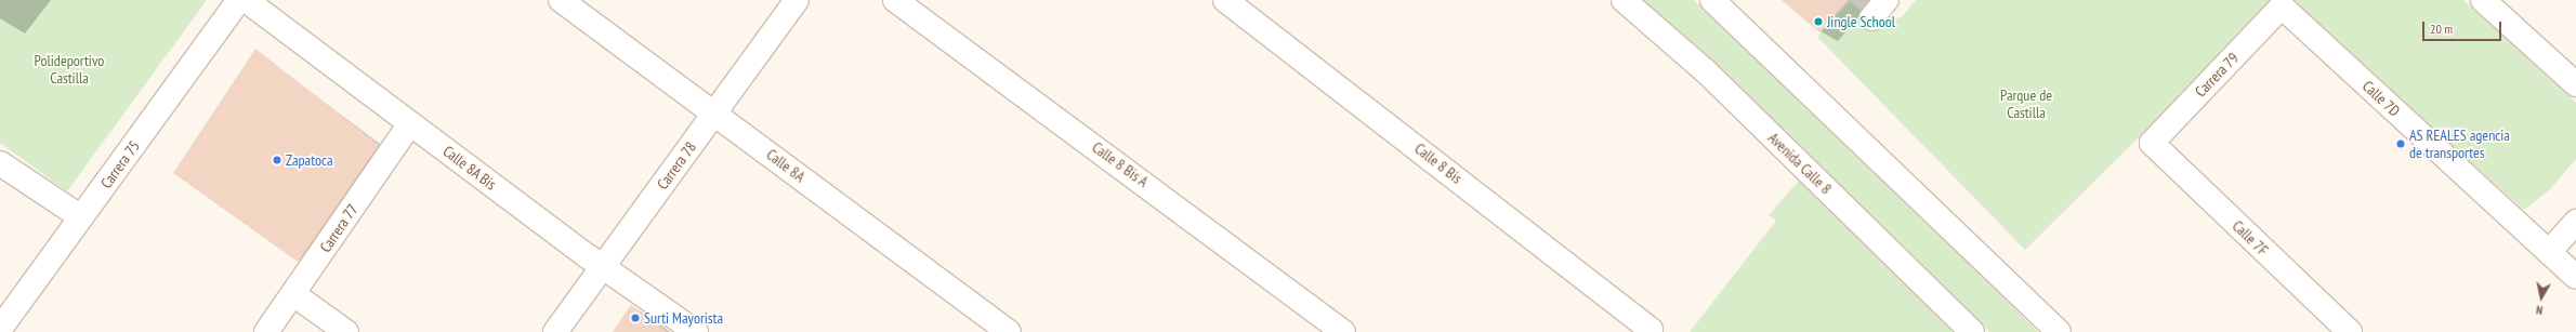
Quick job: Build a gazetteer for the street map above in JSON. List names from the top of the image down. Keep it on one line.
{"streets":{"street":["Carrera 79","Calle 7D","Calle 8 Bis","Avenida Calle 8","Carrera 75","Calle 8 Bis A","Carrera 78","Calle 8A","Calle 8A Bis","Carrera 77","Calle 7F"]},"crossings":[["Carrera 79","Calle 7D"],["Carrera 79","Calle 7F"],["Carrera 78","Calle 8A"],["Carrera 78","Calle 8A Bis"],["Calle 8A Bis","Carrera 77"]],"parks":["Polideportivo Castilla","Parque de Castilla"],"places":["Jingle School","AS REALES agencia de transportes","Zapatoca","Surti Mayorista"],"scale_bar":"20 m","north":"bottom"}
